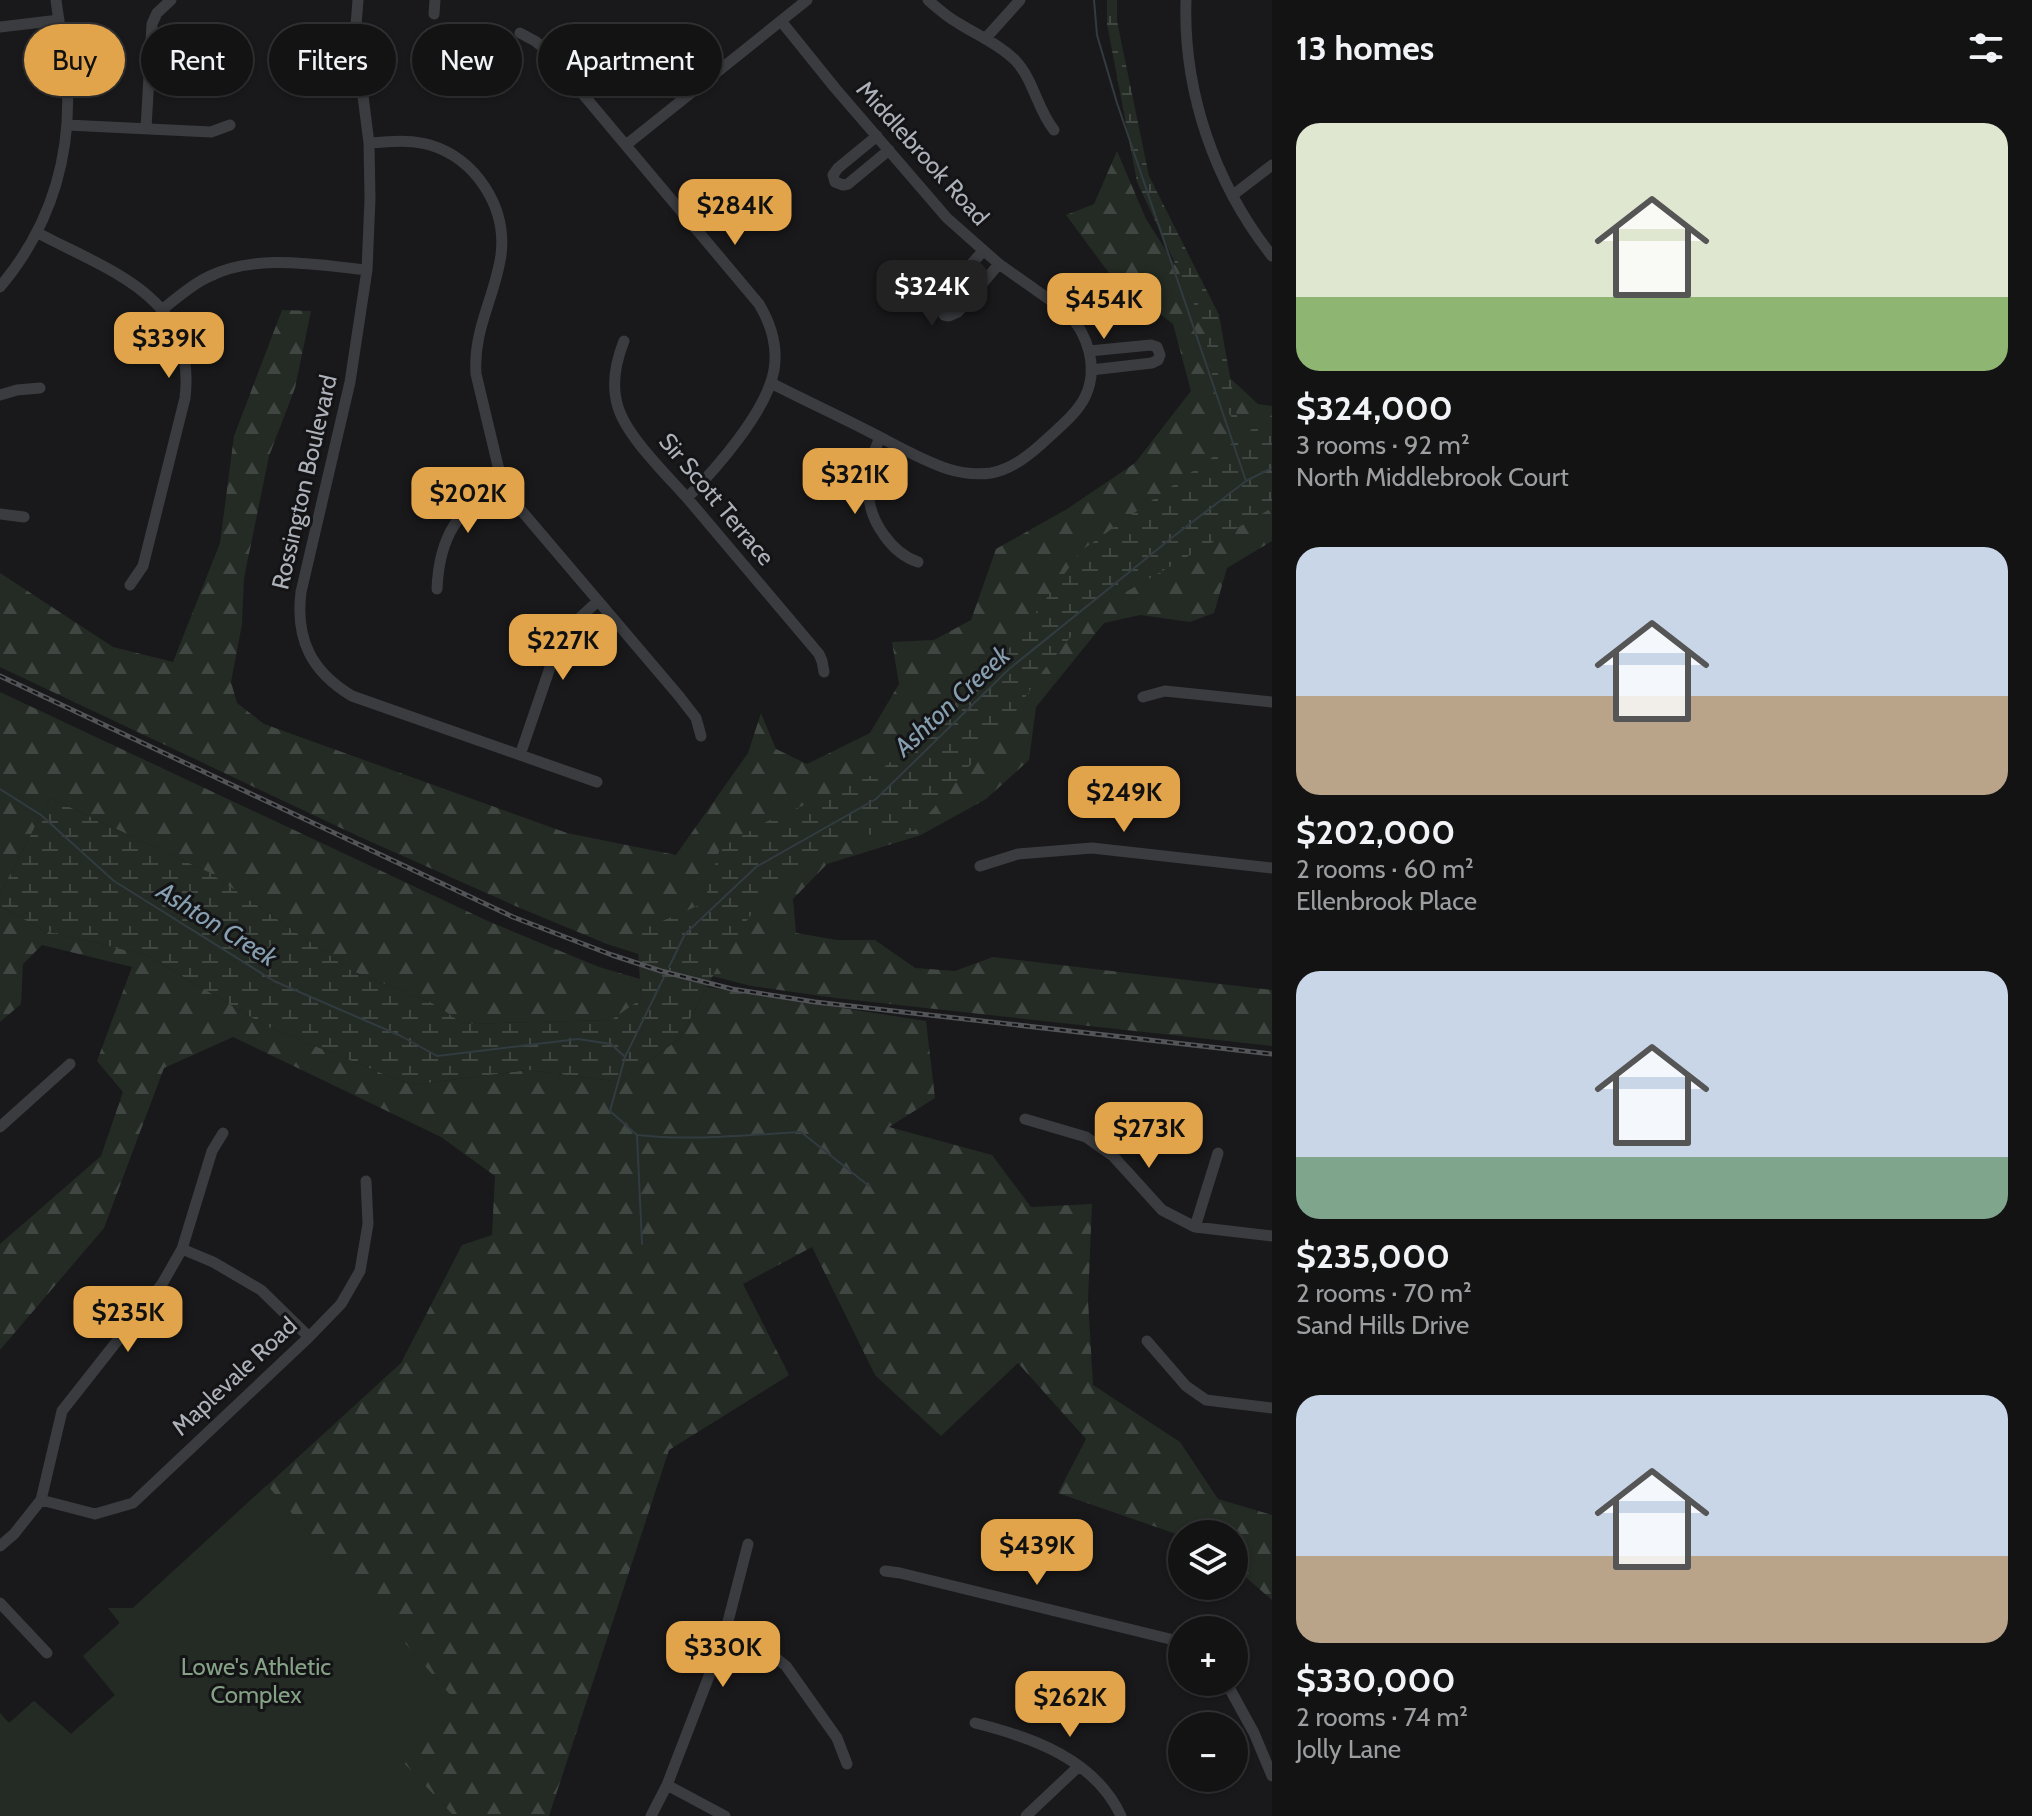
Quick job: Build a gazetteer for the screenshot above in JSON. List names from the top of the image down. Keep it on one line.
{"streets":{"street":["Middlebrook Road","Rossington Boulevard","Sir Scott Terrace","Maplevale Road"]},"water":["Ashton Creeek","Ashton Creek"],"parks":["Lowe's Athletic Complex"],"page":{"heading":"13 homes","chip":["Buy","Rent","Filters","New","Apartment"],"list":[{"name":"$324,000","note":"3 rooms · 92 m² · North Middlebrook Court"},{"name":"$202,000","note":"2 rooms · 60 m² · Ellenbrook Place"},{"name":"$235,000","note":"2 rooms · 70 m² · Sand Hills Drive"},{"name":"$330,000","note":"2 rooms · 74 m² · Jolly Lane"}],"price":["$284K","$324K","$454K","$339K","$321K","$202K","$227K","$249K","$273K","$235K","$439K","$330K","$262K"],"map_buttons":["+","−"]}}
